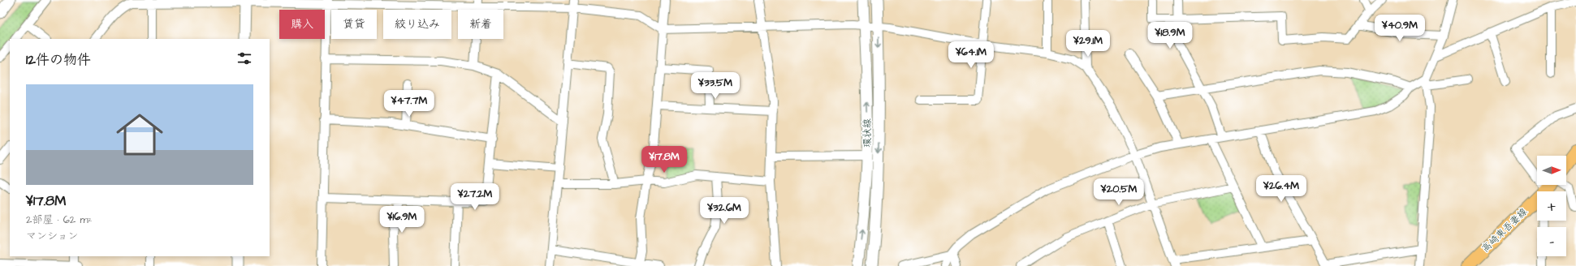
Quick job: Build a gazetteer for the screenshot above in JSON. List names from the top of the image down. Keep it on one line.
{"streets":{"main road":["高崎東吾妻線"],"street":["環状線"]},"north":"right","page":{"chip":["購入","賃貸","絞り込み","新着"],"price":["¥40.9M","¥18.9M","¥29.1M","¥64.1M","¥33.5M","¥47.7M","¥17.8M","¥26.4M","¥20.5M","¥27.2M","¥32.6M","¥16.9M"],"heading":"12件の物件","list":[{"name":"¥17.8M","note":"2部屋 · 62 m² · マンション"}],"map_buttons":["+","−"]}}
